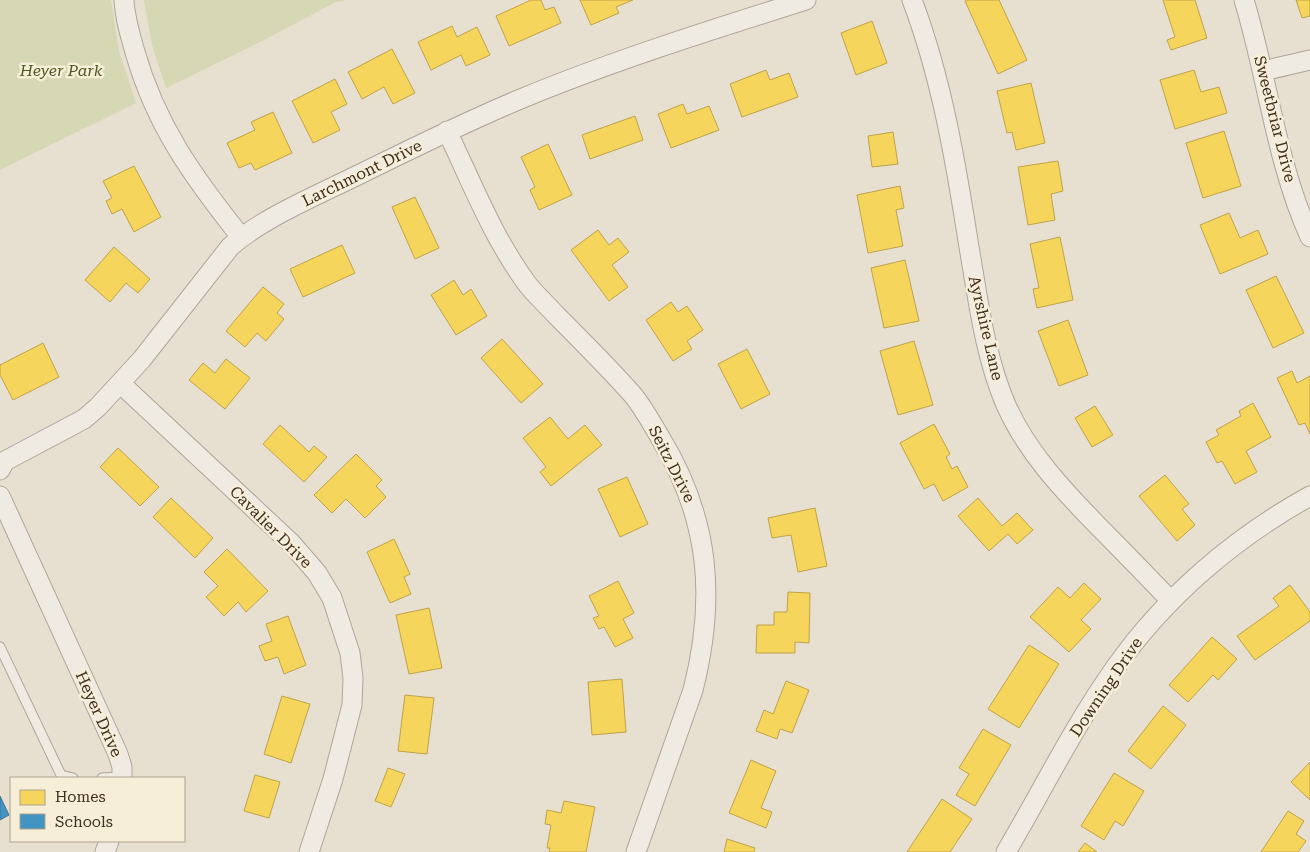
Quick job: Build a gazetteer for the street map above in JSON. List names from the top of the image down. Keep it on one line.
{"streets":{"street":["Sweetbriar Drive","Larchmont Drive","Ayrshire Lane","Seitz Drive","Cavalier Drive","Downing Drive","Heyer Drive"]},"crossings":[["Larchmont Drive","Seitz Drive"],["Larchmont Drive","Cavalier Drive"],["Ayrshire Lane","Downing Drive"]],"parks":["Heyer Park"],"legend":["Homes","Schools"]}
